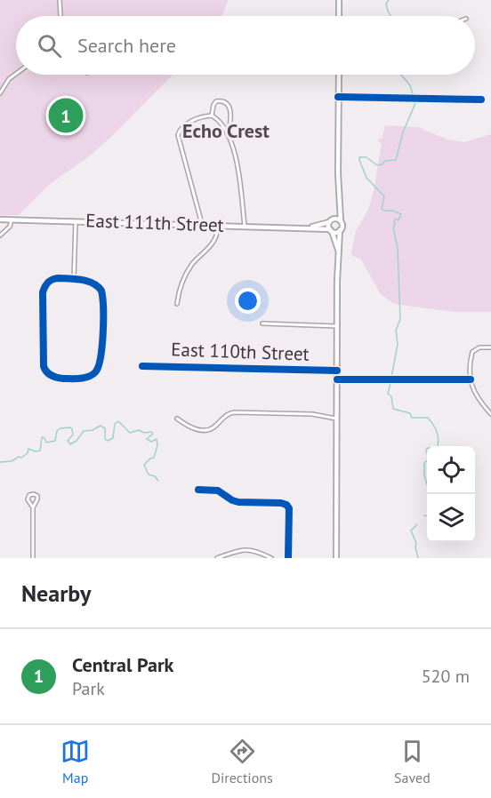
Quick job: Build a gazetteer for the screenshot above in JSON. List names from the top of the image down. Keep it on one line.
{"streets":{"main road":["East 111th Street"],"street":["East 110th Street"]},"districts":["Echo Crest"],"page":{"search":"Search here","pins":"1","heading":"Nearby","list":[{"mark":"1","name":"Central Park","note":"Park","value":"520 m"}],"nav":["Map","Directions","Saved"]}}
